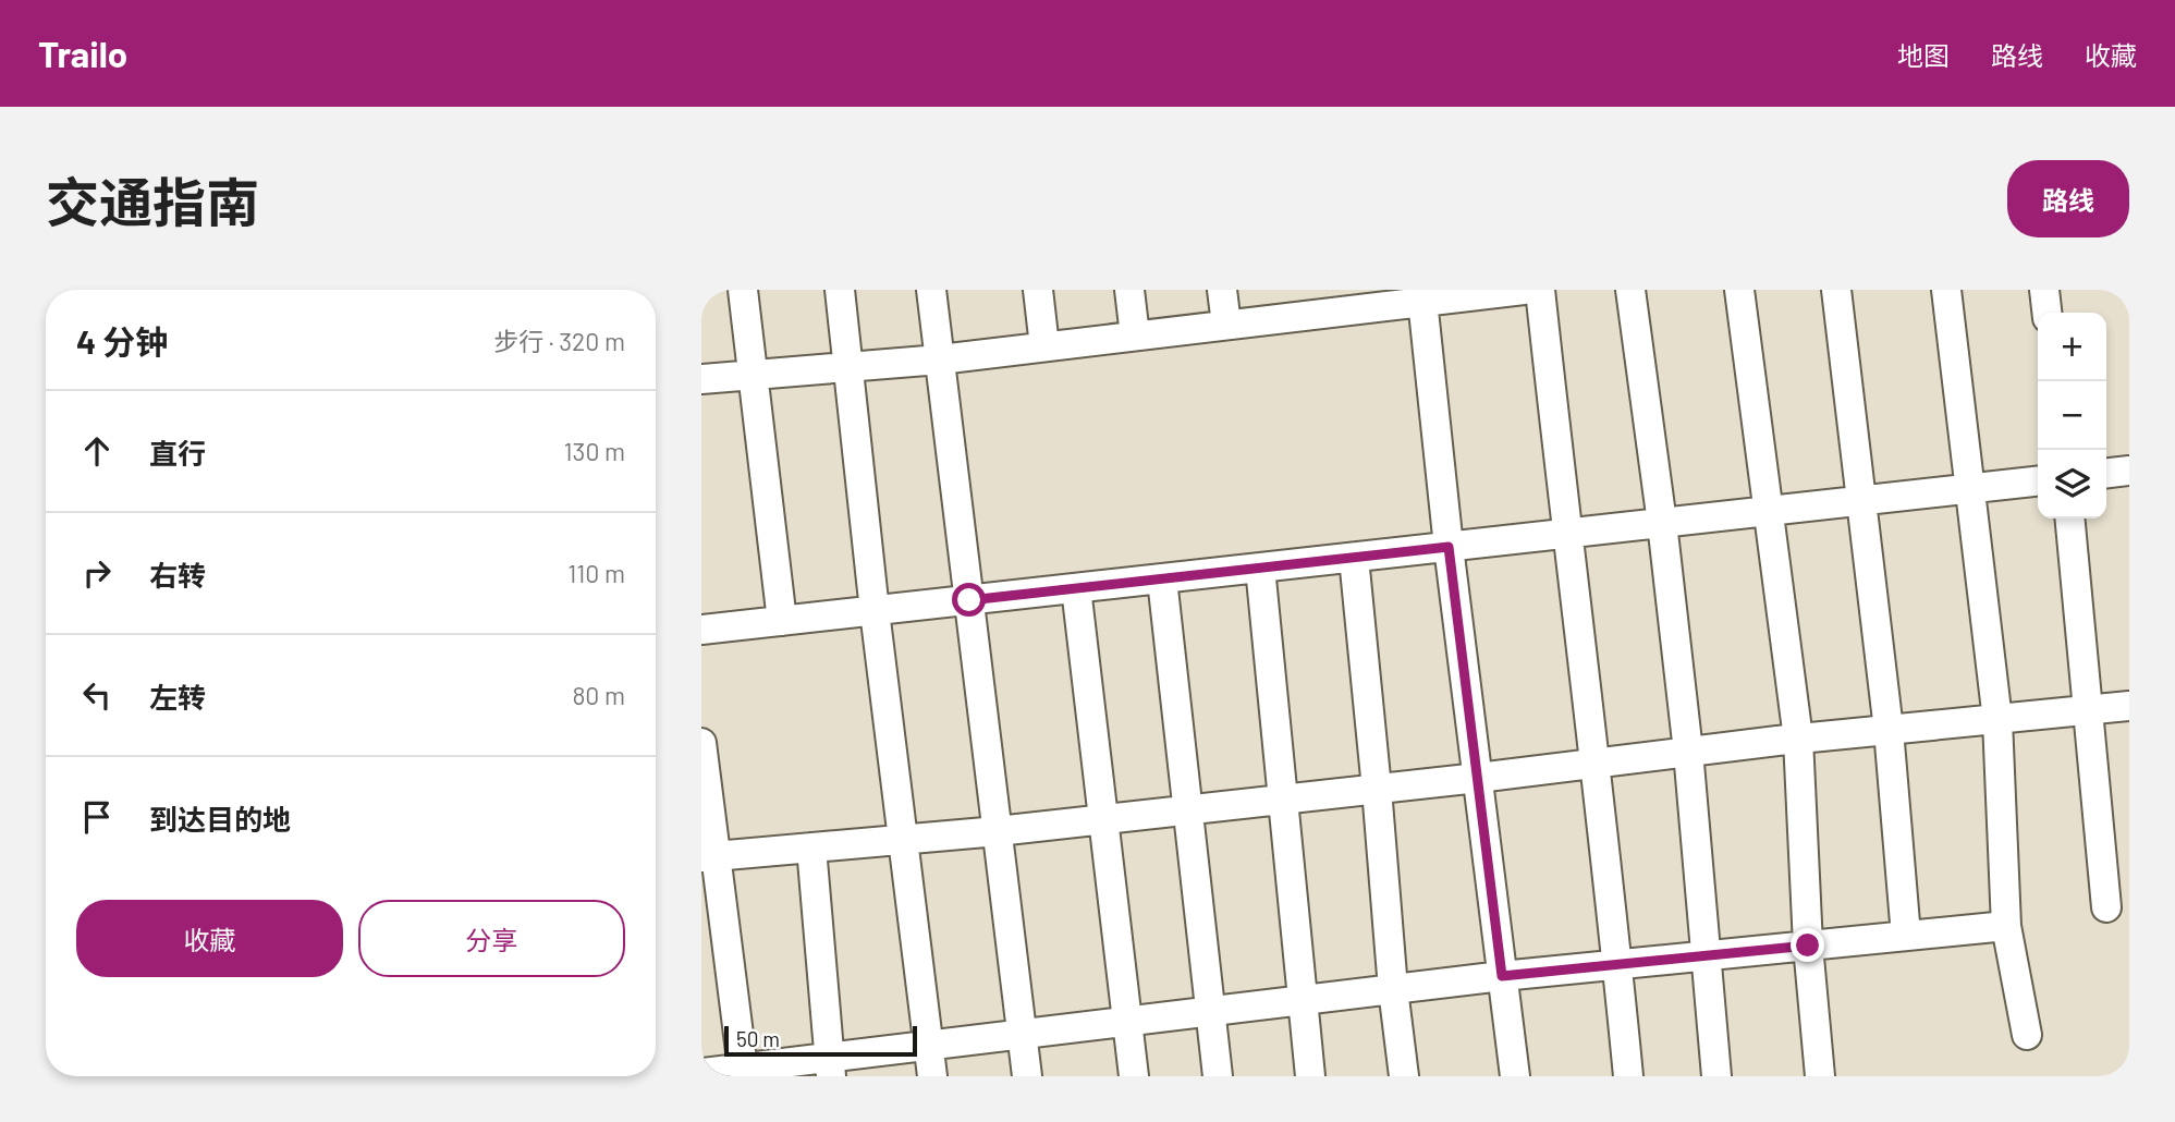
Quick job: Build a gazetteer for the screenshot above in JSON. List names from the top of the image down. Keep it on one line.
{"scale_bar":"50 m","page":{"header":"Trailo","nav":["地图","路线","收藏"],"title":"交通指南","buttons":["路线",["收藏","分享"]],"heading":["4 分钟","步行 · 320 m"],"map_buttons":["+","−"],"list":[["直行","130 m"],["右转","110 m"],["左转","80 m"],"到达目的地"],"scale":"50 m"}}
